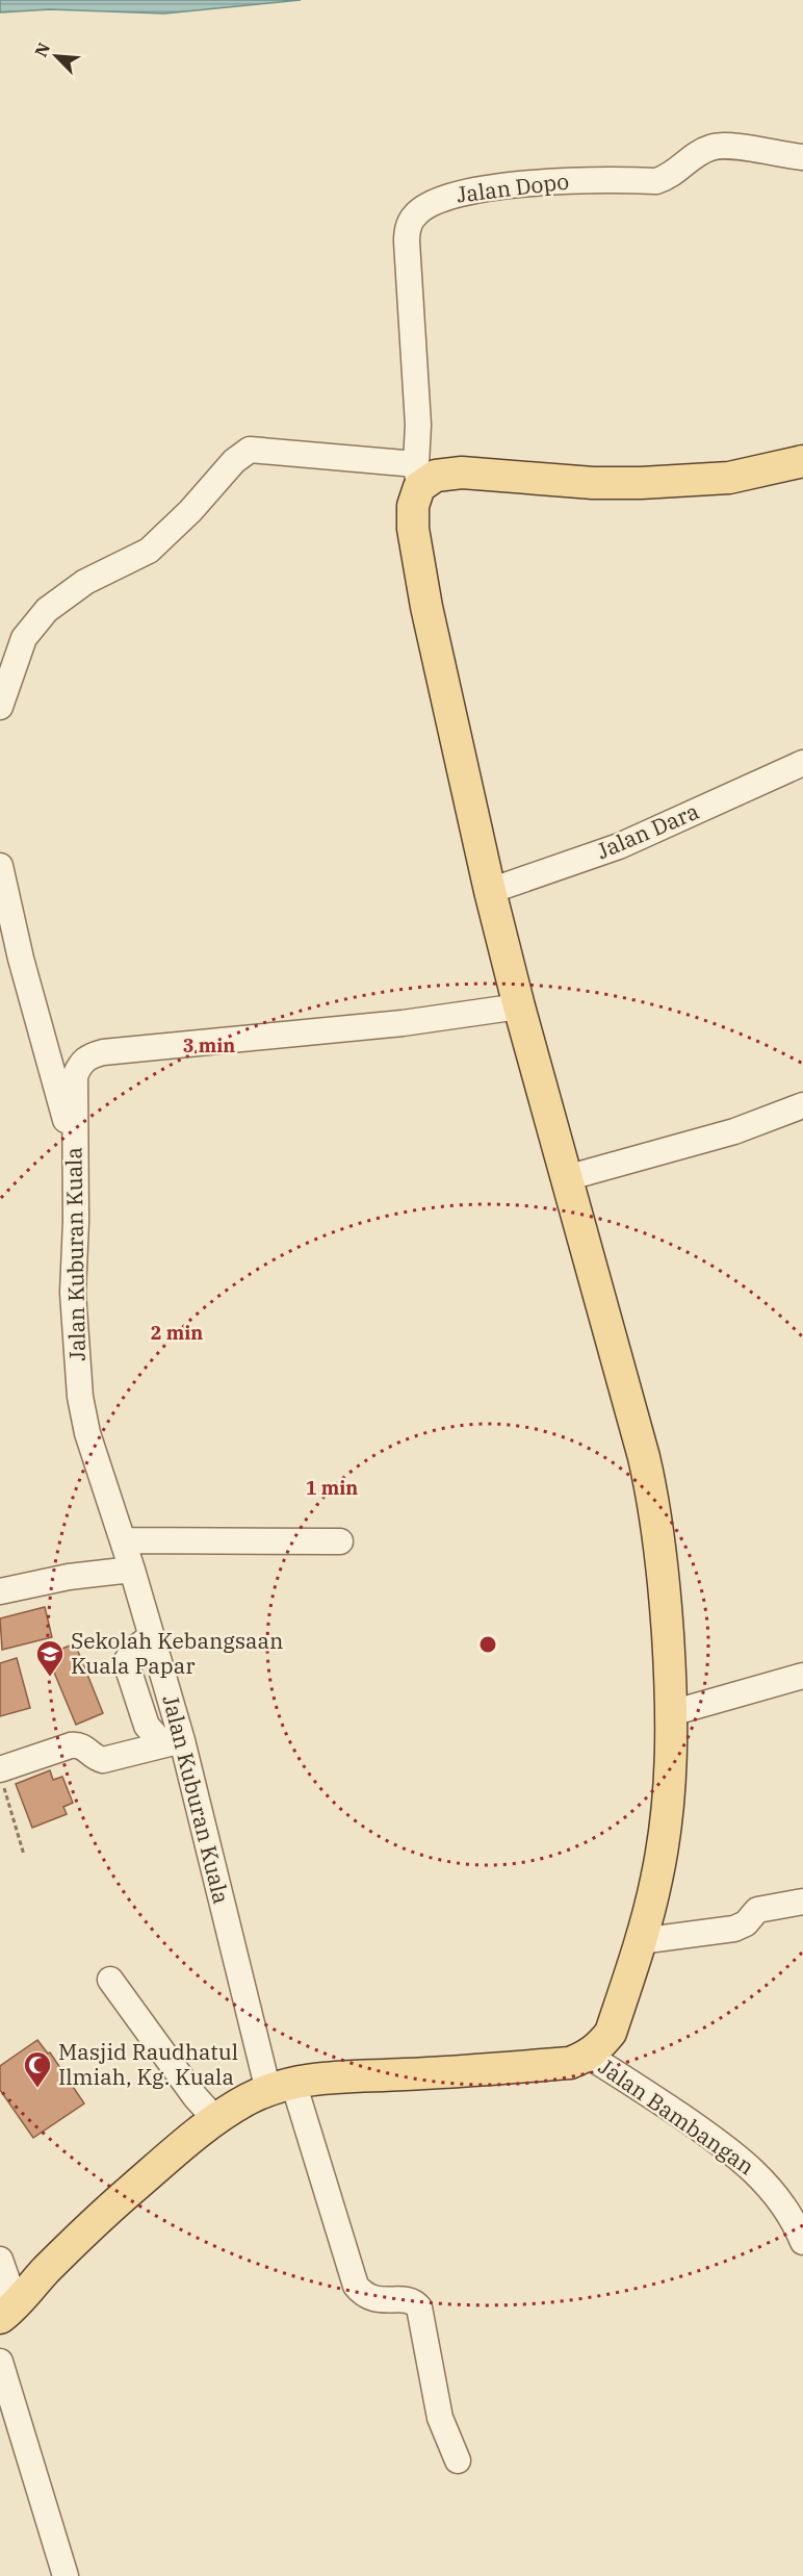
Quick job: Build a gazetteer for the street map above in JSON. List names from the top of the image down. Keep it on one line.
{"streets":{"street":["Jalan Dopo","Jalan Dara","Jalan Kuburan Kuala","Jalan Bambangan"]},"places":{"school or university":["Sekolah Kebangsaan Kuala Papar"],"mosque":["Masjid Raudhatul Ilmiah, Kg. Kuala"]},"north":"top left","rings":["3 min","2 min","1 min"]}
